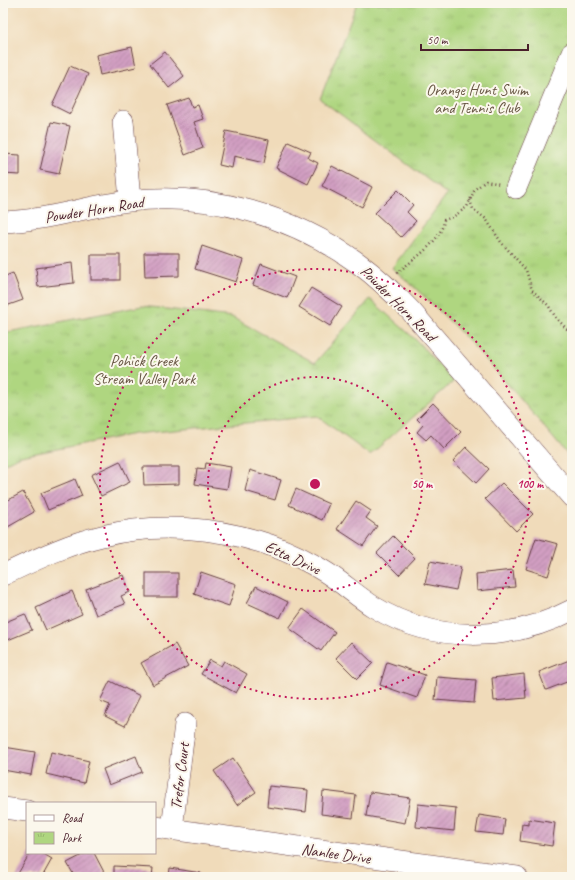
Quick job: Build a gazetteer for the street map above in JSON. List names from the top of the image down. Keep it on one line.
{"streets":{"street":["Powder Horn Road","Etta Drive","Trefor Court","Nanlee Drive"]},"crossings":[["Trefor Court","Nanlee Drive"]],"parks":["Orange Hunt Swim and Tennis Club","Pohick Creek Stream Valley Park"],"legend":["Road","Park"],"scale_bar":"50 m","rings":["50 m","100 m"]}
